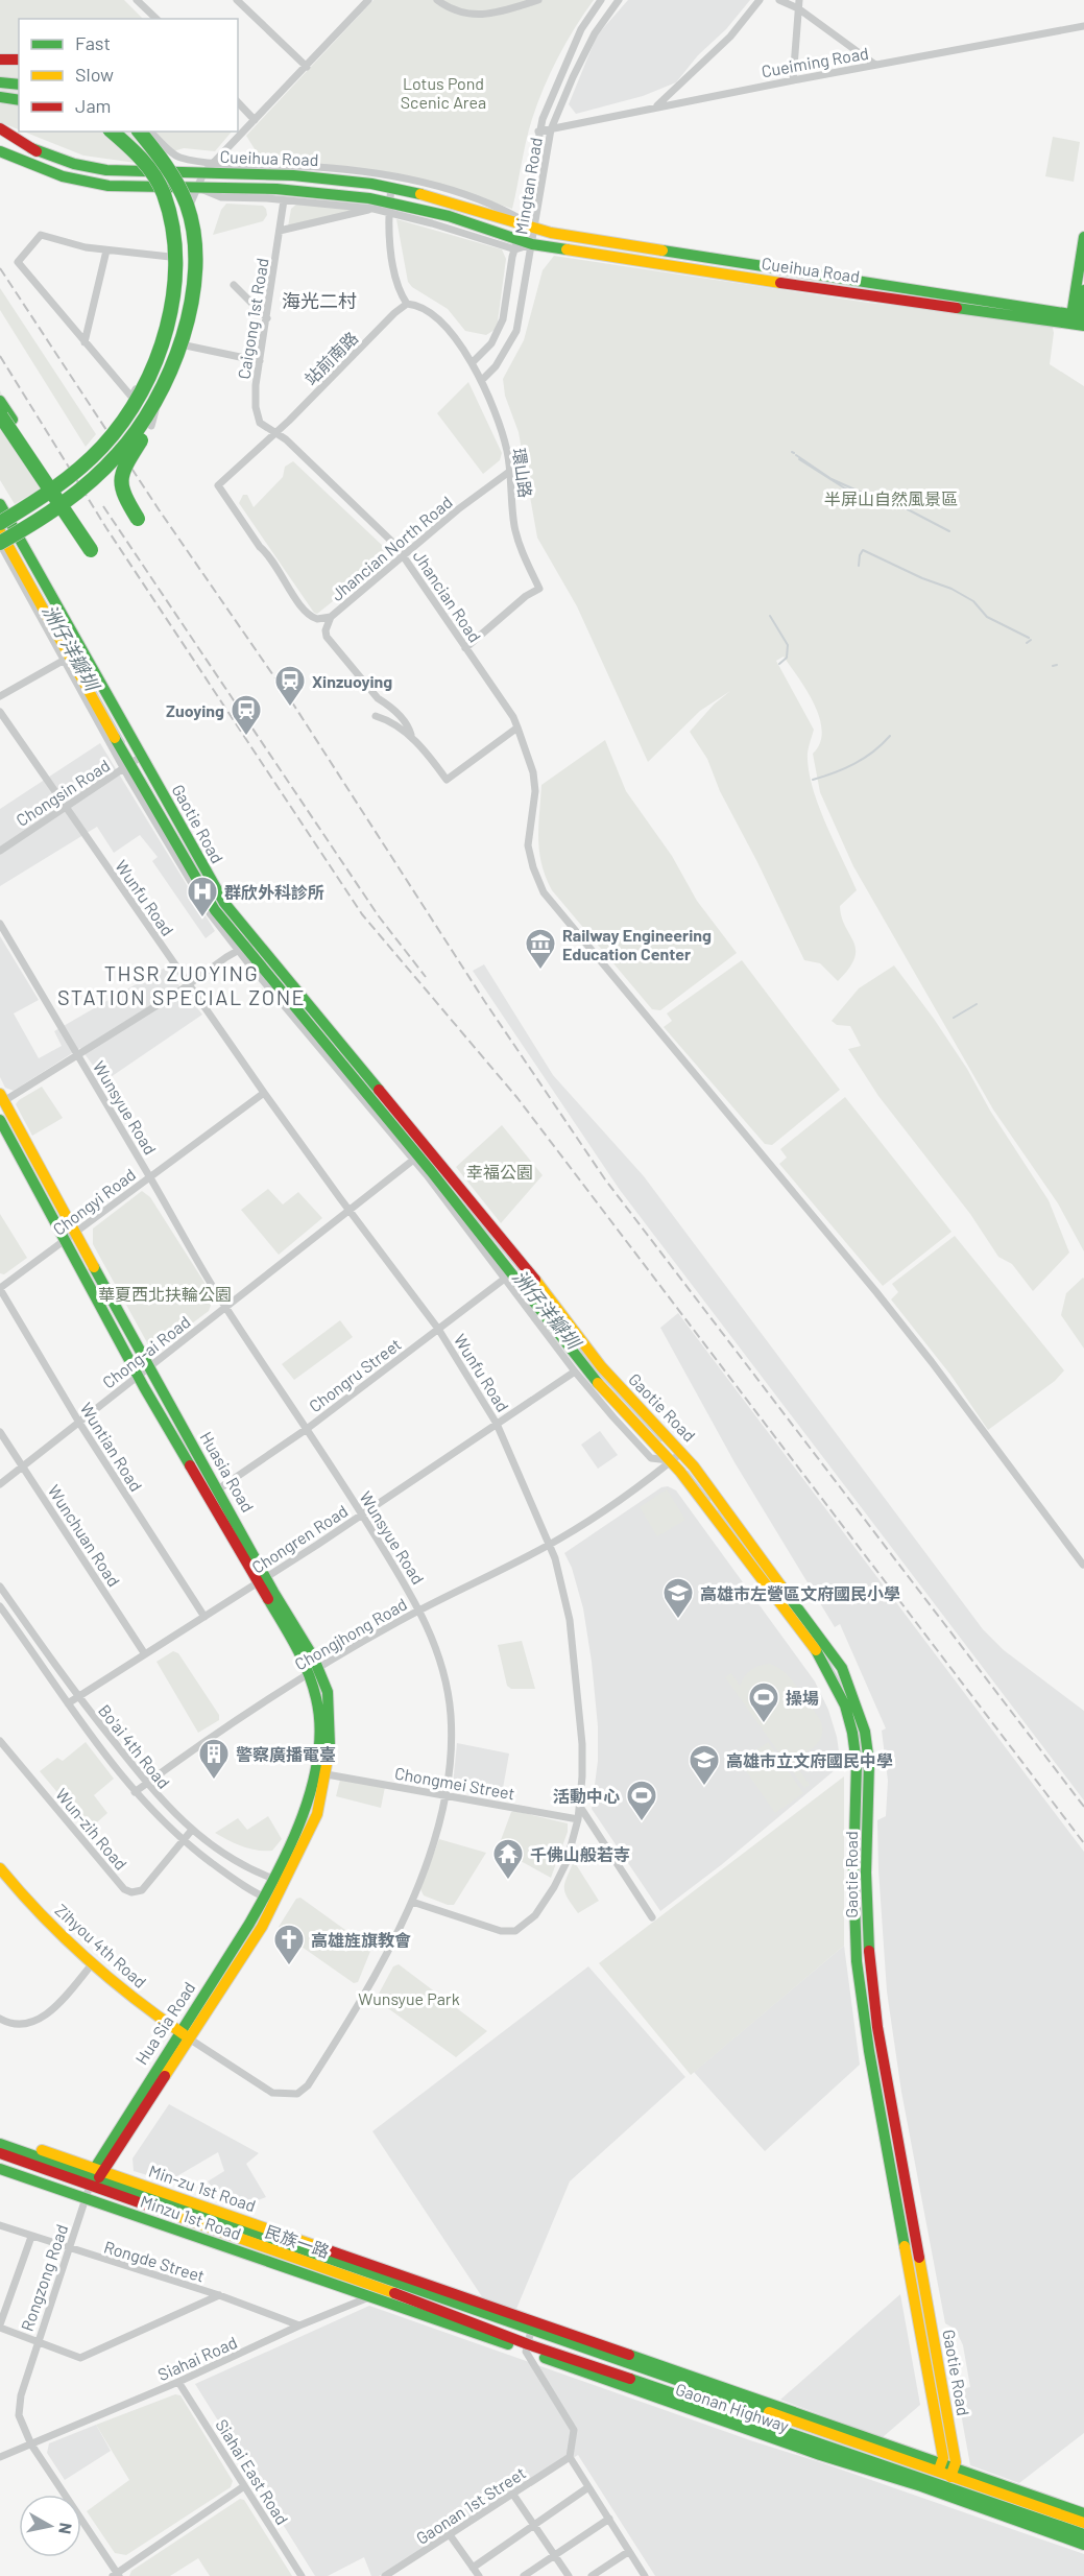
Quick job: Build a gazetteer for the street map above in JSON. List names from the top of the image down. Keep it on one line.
{"streets":{"main road":["Cueihua Road","Gaotie Road","Huasia Road","Zihyou 4th Road","Hua Sia Road","Minzu 1st Road","民族一路","Gaonan Highway"],"street":["Cueiming Road","Mingtan Road","Caigong 1st Road","站前南路","環山路","Jhancian North Road","Jhancian Road","Chongsin Road","Wunfu Road","Wunsyue Road","Chongyi Road","Chong-ai Road","Chongru Street","Wuntian Road","Wunchuan Road","Chongren Road","Chongjhong Road","Bo'ai 4th Road","Chongmei Street","Wun-zih Road","Rongde Street","Rongzong Road","Siahai Road","Siahai East Road","Gaonan 1st Street"]},"crossings":[["Cueiming Road","Mingtan Road"],["Cueihua Road","Mingtan Road"],["Cueihua Road","Caigong 1st Road"],["Mingtan Road","環山路"],["Caigong 1st Road","站前南路"],["Caigong 1st Road","Jhancian North Road"],["Caigong 1st Road","Jhancian Road"],["站前南路","環山路"],["站前南路","Jhancian North Road"],["站前南路","Jhancian Road"],["環山路","Jhancian North Road"],["環山路","Jhancian Road"],["Jhancian North Road","Jhancian Road"],["Chongsin Road","Gaotie Road"],["Chongsin Road","Wunfu Road"],["Gaotie Road","Chong-ai Road"],["Gaotie Road","Chongru Street"],["Gaotie Road","Chongren Road"],["Gaotie Road","Chongjhong Road"],["Gaotie Road","Gaonan Highway"],["Wunfu Road","Wunsyue Road"],["Wunfu Road","Chongyi Road"],["Wunfu Road","Chong-ai Road"],["Wunfu Road","Chongru Street"],["Wunfu Road","Chongren Road"],["Wunfu Road","Chongjhong Road"],["Wunfu Road","Chongmei Street"],["Wunsyue Road","Chongyi Road"],["Wunsyue Road","Chong-ai Road"],["Wunsyue Road","Chongru Street"],["Wunsyue Road","Chongren Road"],["Wunsyue Road","Chongjhong Road"],["Wunsyue Road","Chongmei Street"],["Wunsyue Road","Zihyou 4th Road"],["Wunsyue Road","Hua Sia Road"],["Chongyi Road","Wuntian Road"],["Chongyi Road","Huasia Road"],["Chong-ai Road","Wuntian Road"],["Chong-ai Road","Huasia Road"],["Chong-ai Road","Wunchuan Road"],["Chongru Street","Huasia Road"],["Wuntian Road","Chongren Road"],["Huasia Road","Chongren Road"],["Huasia Road","Chongjhong Road"],["Huasia Road","Bo'ai 4th Road"],["Huasia Road","Chongmei Street"],["Huasia Road","Hua Sia Road"],["Wunchuan Road","Chongren Road"],["Chongren Road","Bo'ai 4th Road"],["Chongjhong Road","Bo'ai 4th Road"],["Bo'ai 4th Road","Wun-zih Road"],["Bo'ai 4th Road","Hua Sia Road"],["Zihyou 4th Road","Hua Sia Road"],["Hua Sia Road","Minzu 1st Road"],["Hua Sia Road","民族一路"],["Hua Sia Road","Rongzong Road"],["Minzu 1st Road","民族一路"],["Minzu 1st Road","Rongzong Road"],["Minzu 1st Road","Siahai Road"],["Minzu 1st Road","Gaonan Highway"],["民族一路","Rongzong Road"],["民族一路","Siahai Road"],["民族一路","Gaonan Highway"],["Rongde Street","Rongzong Road"],["Rongde Street","Siahai Road"],["Siahai Road","Gaonan Highway"],["Siahai Road","Siahai East Road"]],"districts":["海光二村","THSR ZUOYING STATION SPECIAL ZONE"],"water":["洲仔洋瓣圳"],"parks":["Lotus Pond Scenic Area","半屏山自然風景區","幸福公園","華夏西北扶輪公園","Wunsyue Park"],"places":{"station":["Xinzuoying","Zuoying"],"hospital":["群欣外科診所"],"museum":["Railway Engineering Education Center"],"school or university":["高雄市左營區文府國民小學","高雄市立文府國民中學"],"sports":["操場","活動中心"],"building":["警察廣播電臺"],"temple":["千佛山般若寺"],"church":["高雄旌旗教會"]},"legend":["Fast","Slow","Jam"],"north":"right"}
